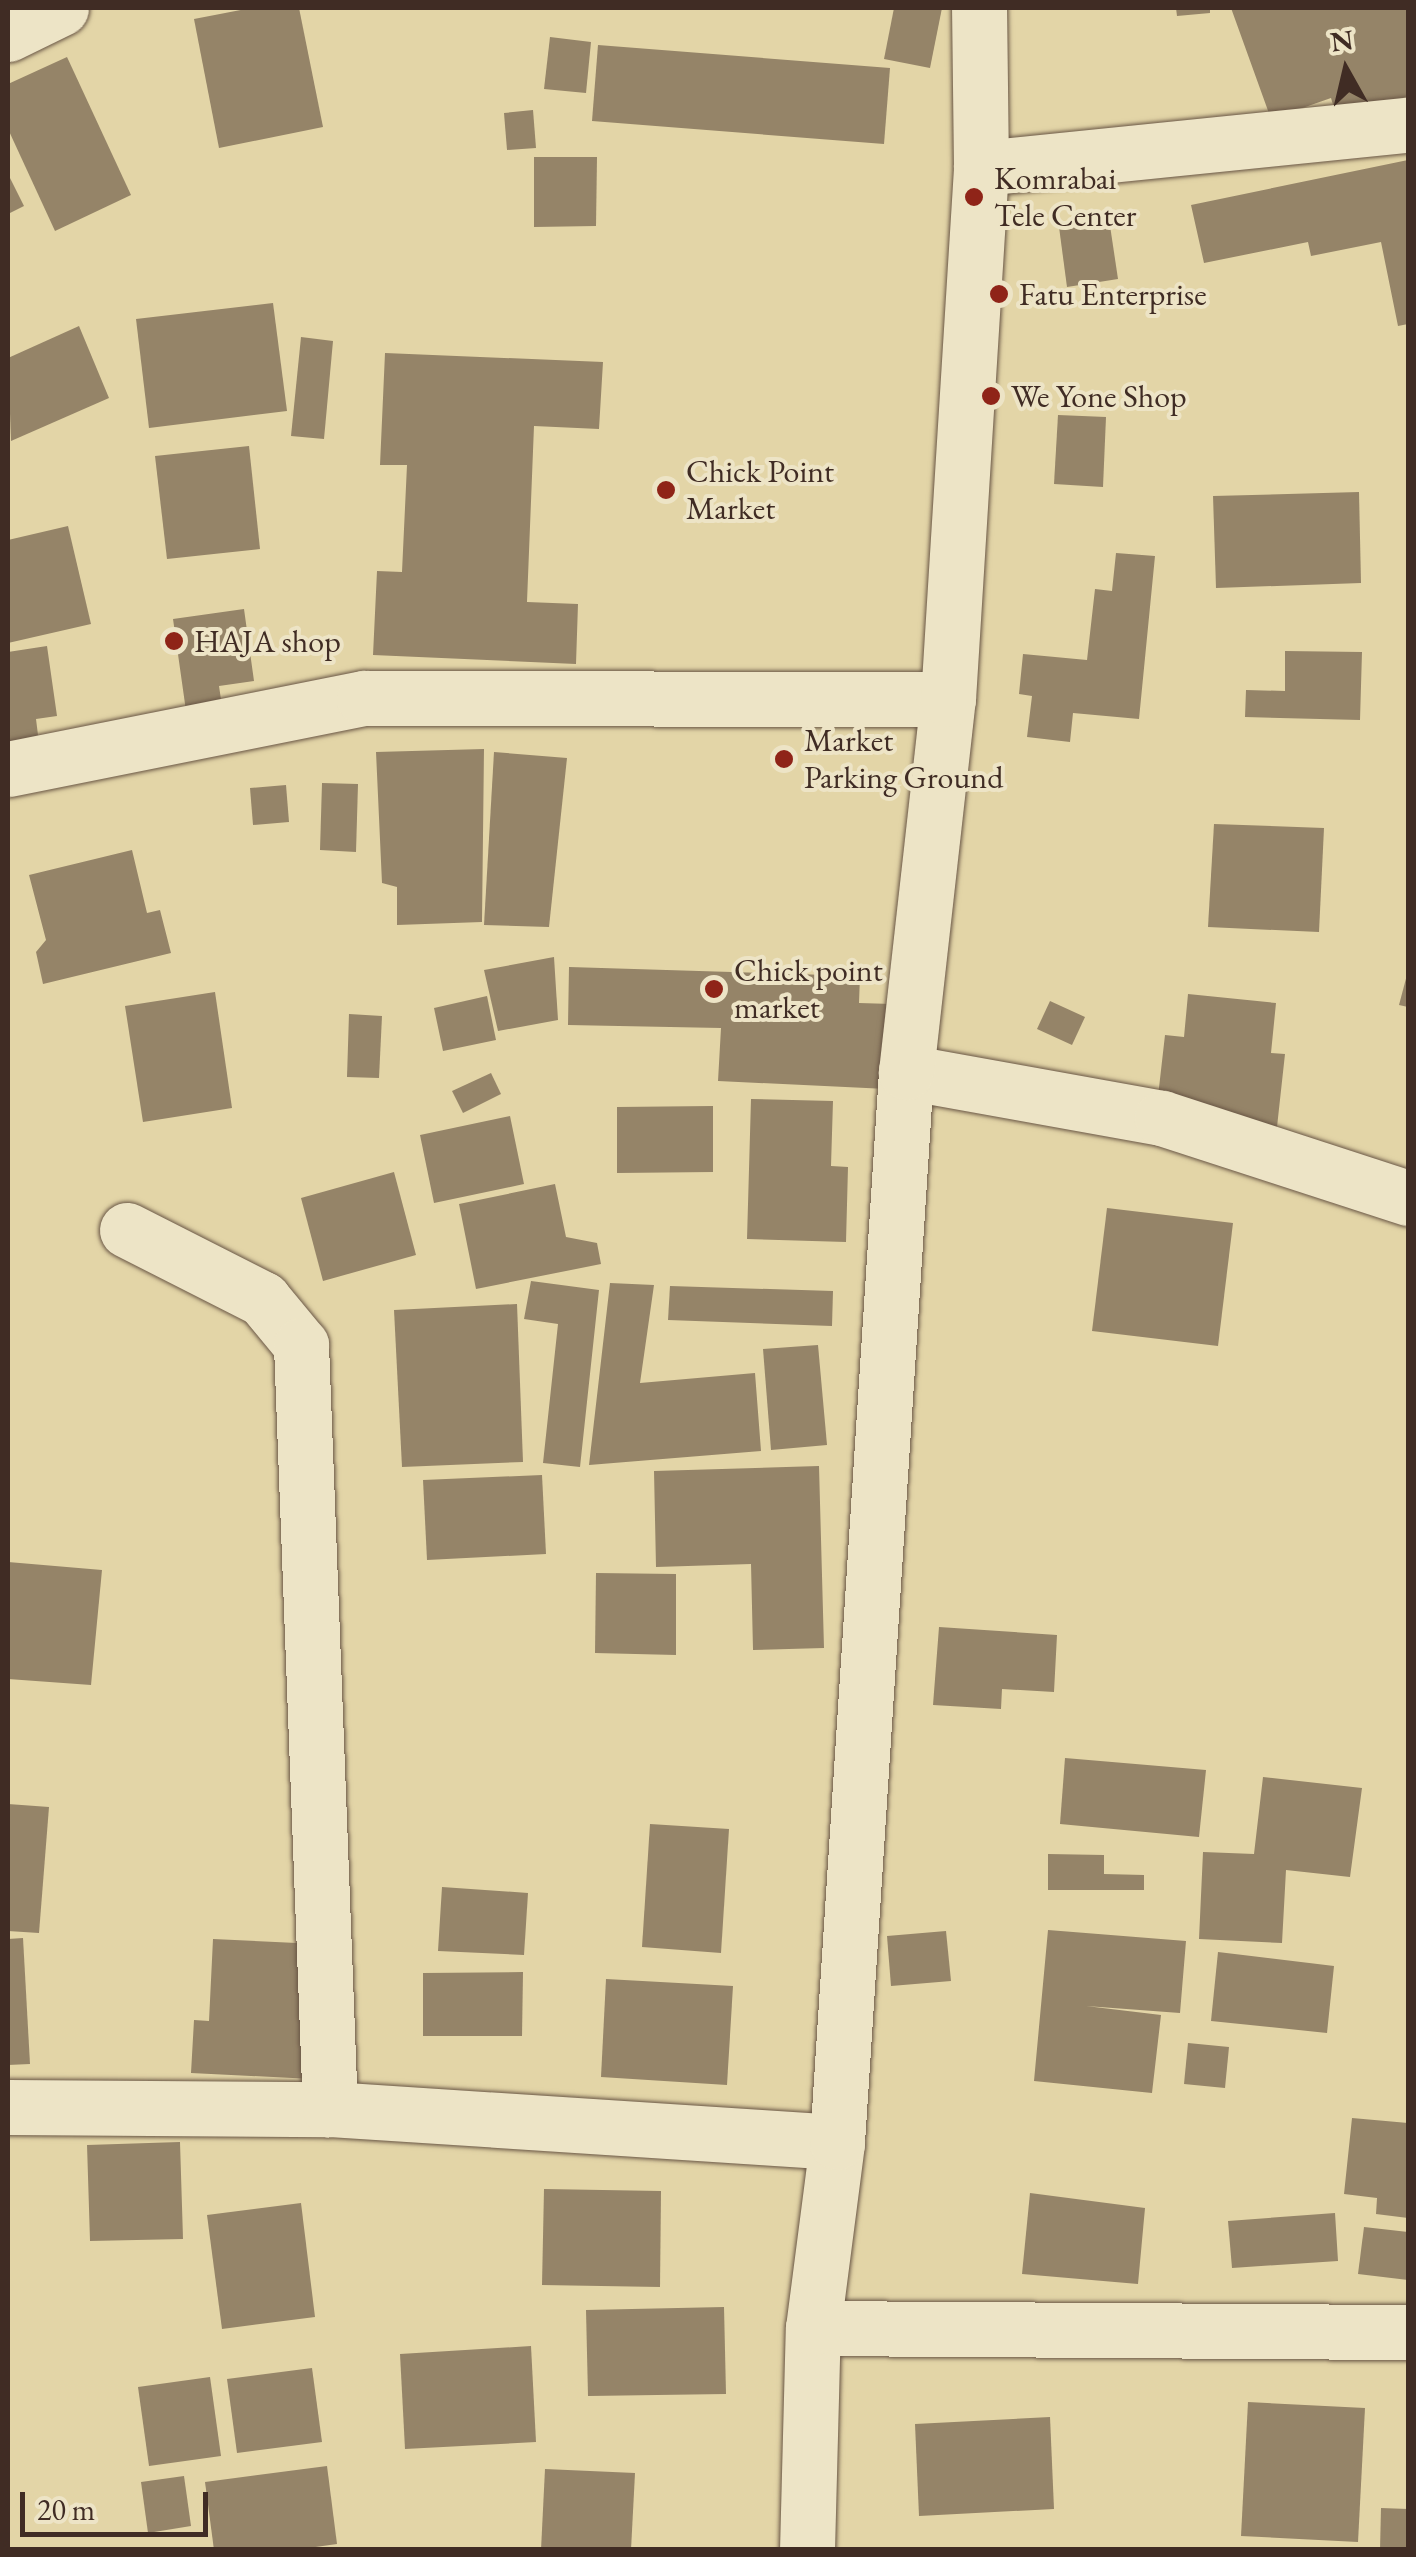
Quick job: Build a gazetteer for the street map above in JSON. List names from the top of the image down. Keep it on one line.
{"places":["Komrabai Tele Center","Fatu Enterprise","We Yone Shop","Chick Point Market","HAJA shop","Market Parking Ground","Chick point market"],"scale_bar":"20 m","north":"top"}
